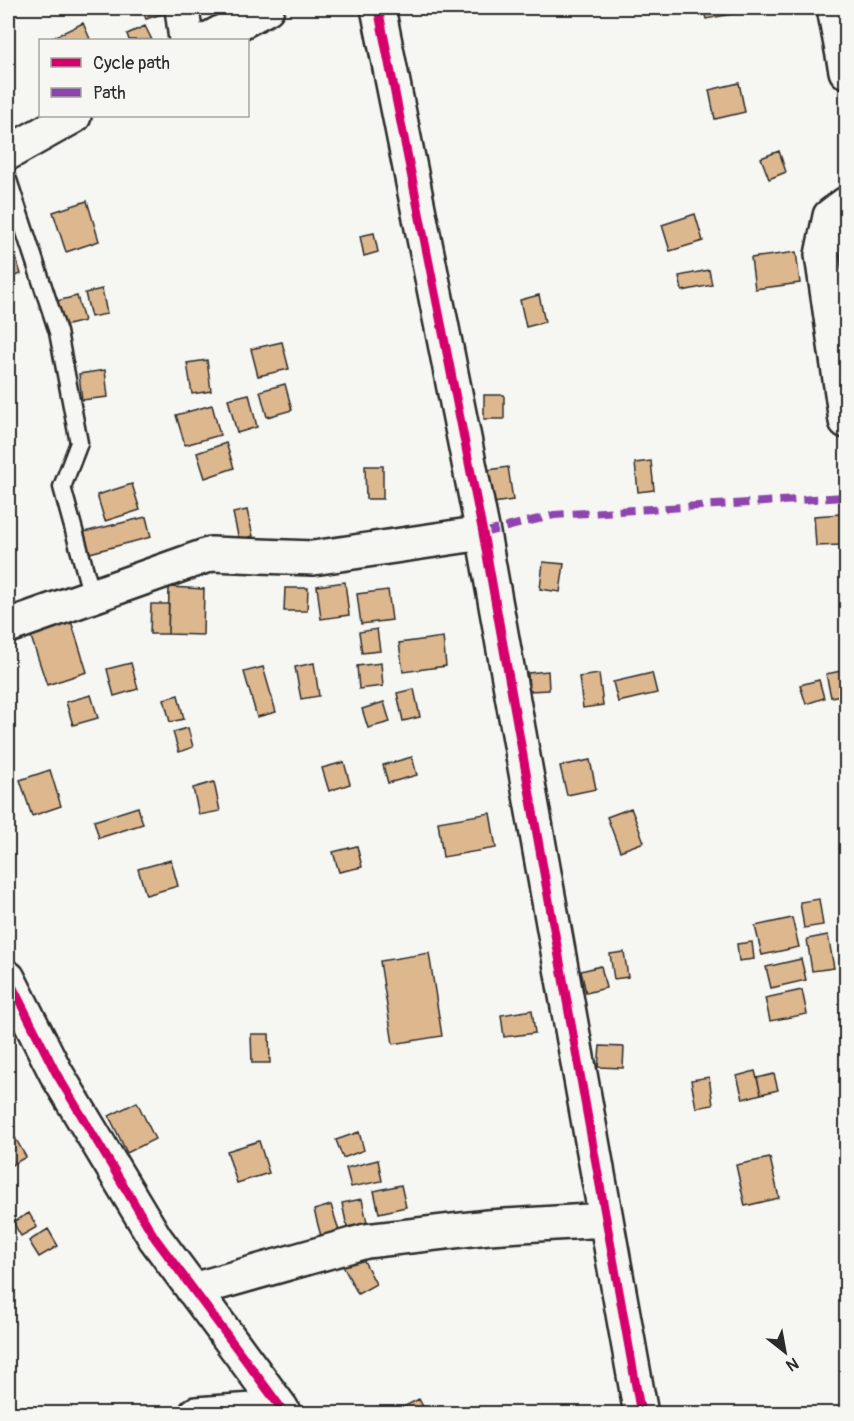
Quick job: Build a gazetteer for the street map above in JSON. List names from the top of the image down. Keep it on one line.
{"legend":["Cycle path","Path"],"north":"bottom right"}
